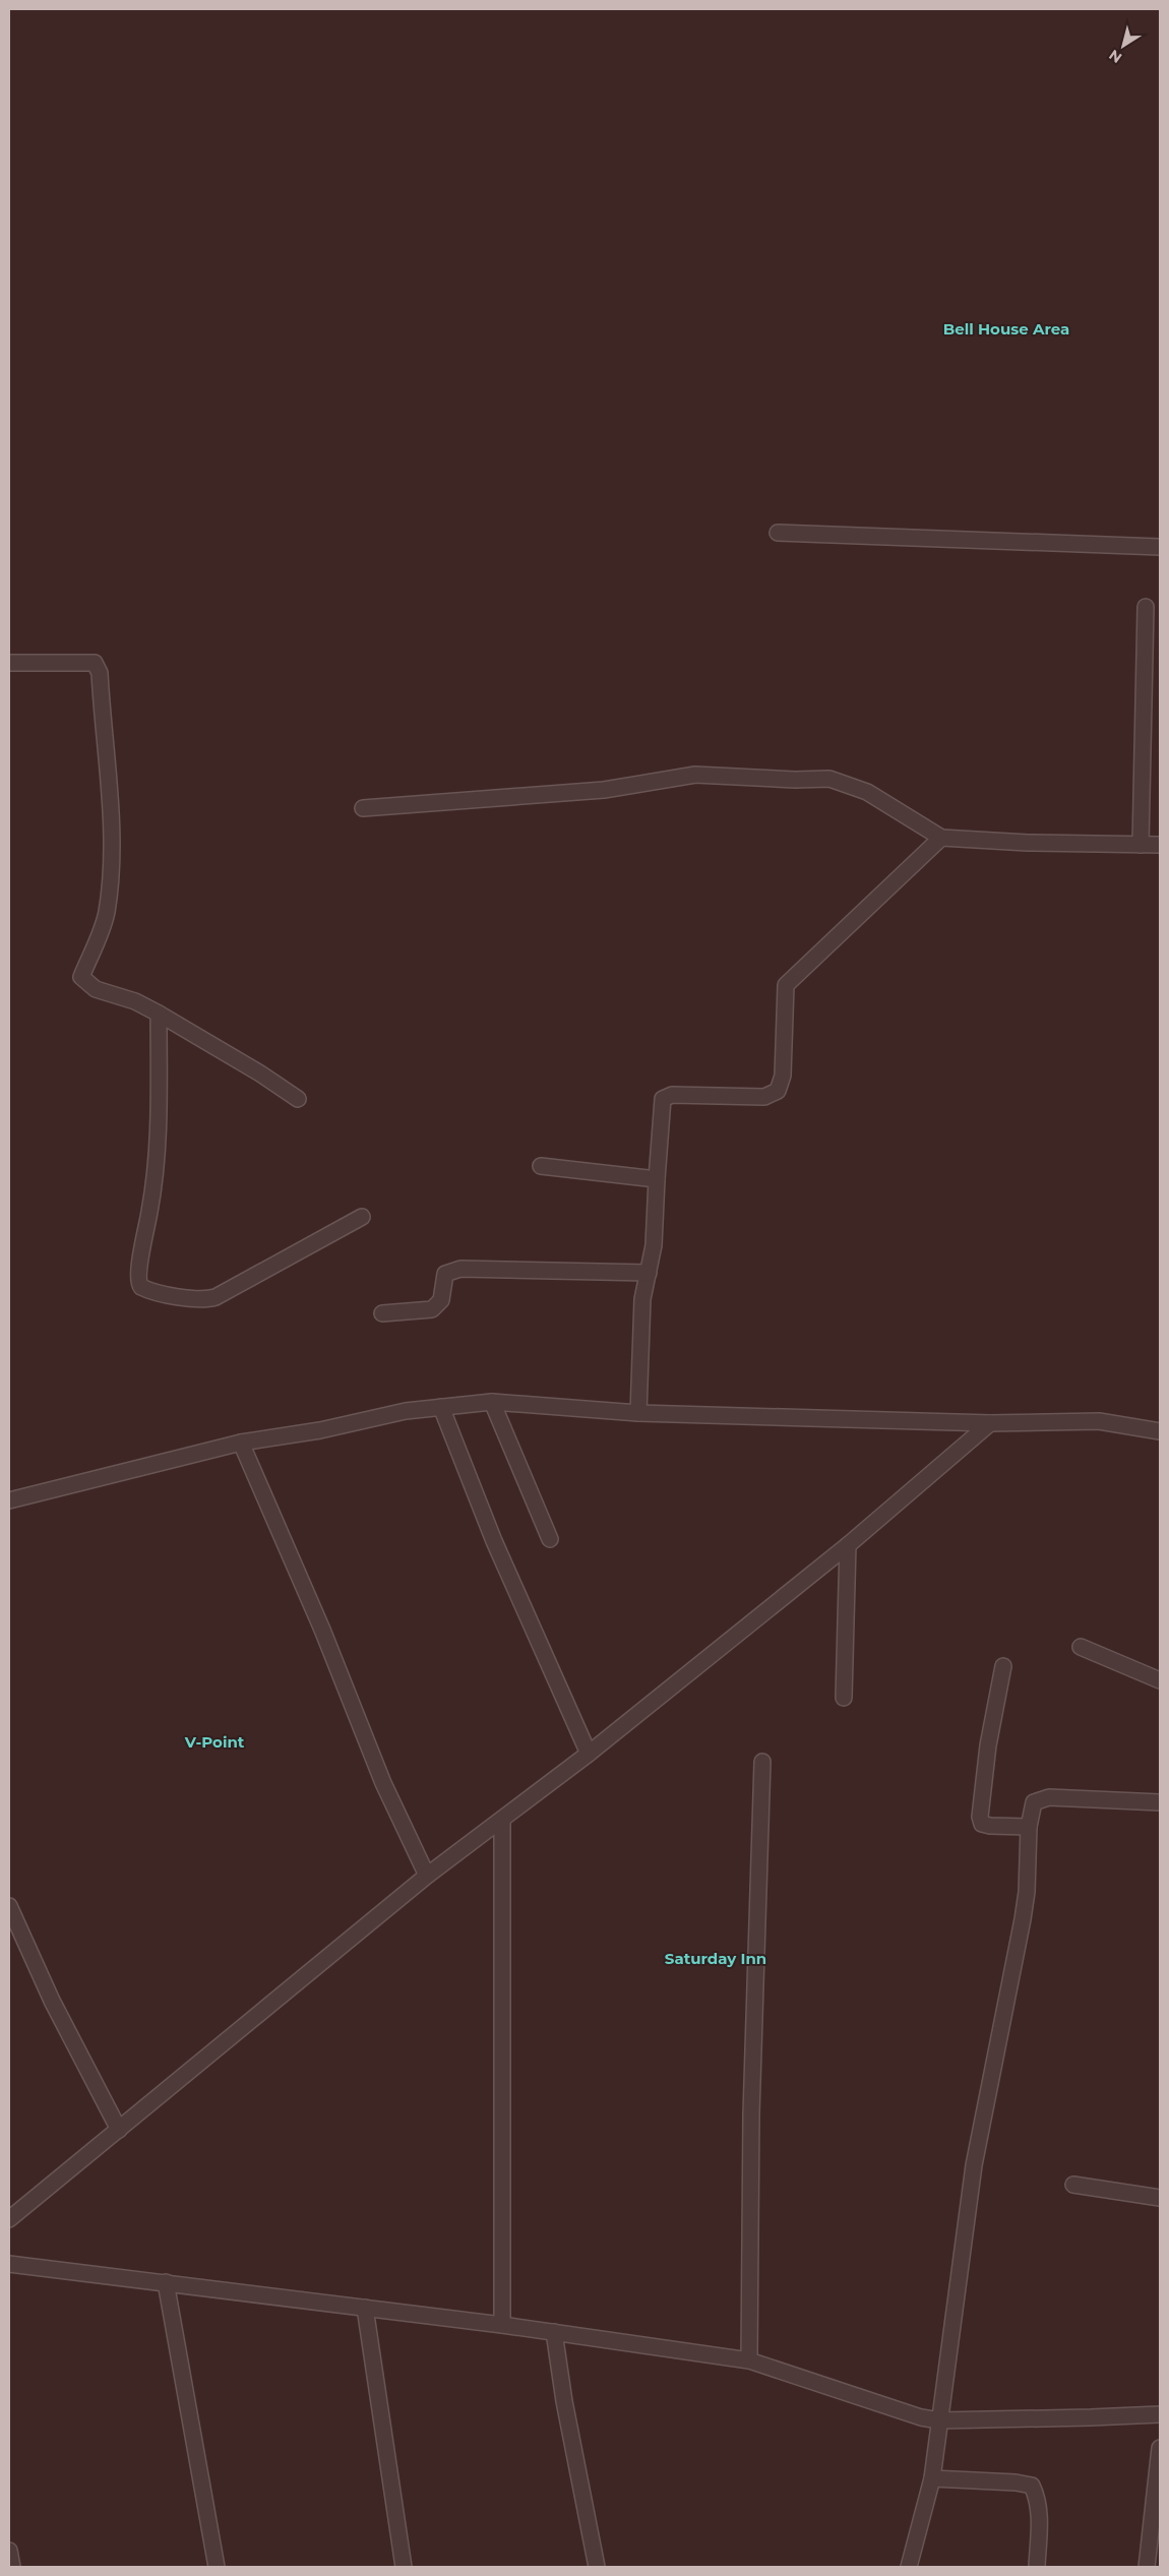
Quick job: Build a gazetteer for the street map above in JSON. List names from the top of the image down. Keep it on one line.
{"districts":["Bell House Area","V-Point","Saturday Inn"],"north":"bottom left"}
